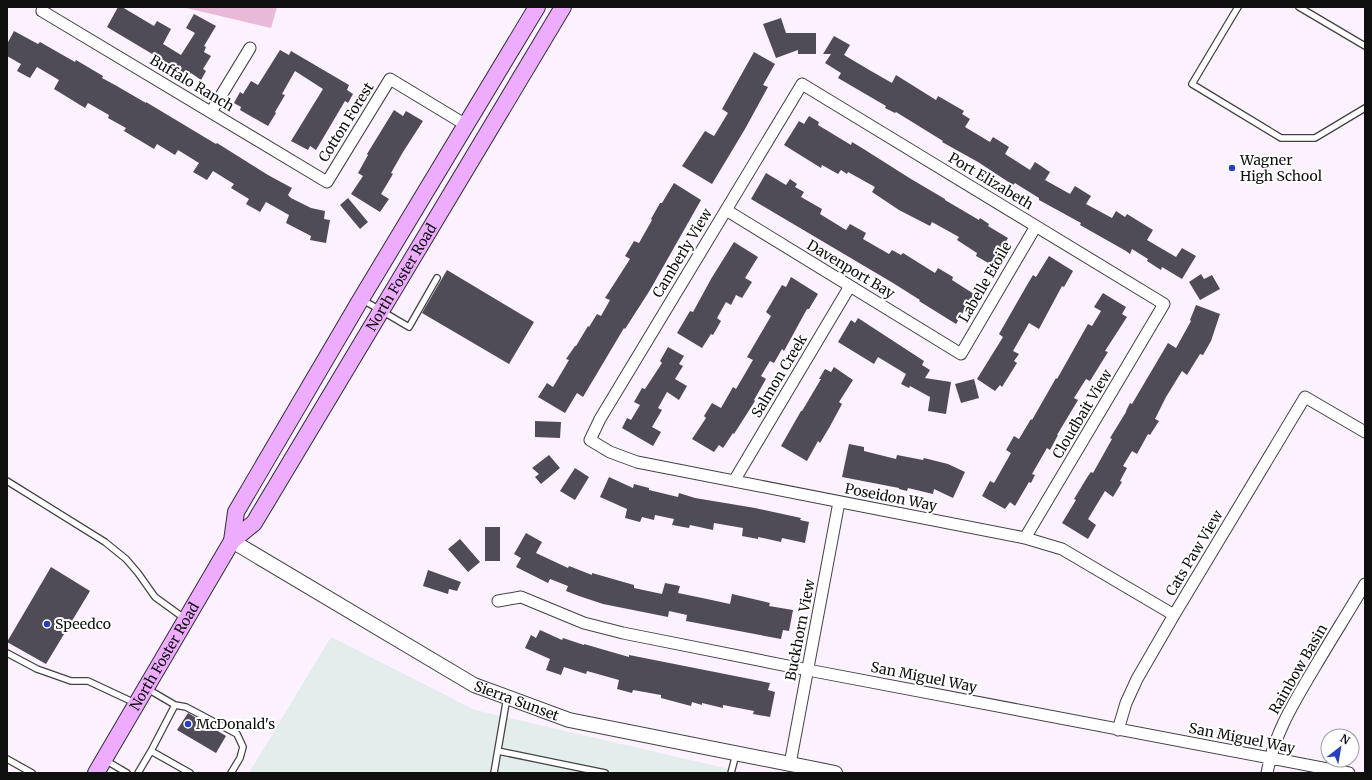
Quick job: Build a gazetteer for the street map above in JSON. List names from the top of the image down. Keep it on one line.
{"streets":{"main road":["North Foster Road"],"street":["Buffalo Ranch","Cotton Forest","Port Elizabeth","Camberly View","Davenport Bay","Labelle Etoile","Salmon Creek","Cloudbait View","Poseidon Way","Cats Paw View","Buckhorn View","Rainbow Basin","San Miguel Way","Sierra Sunset"]},"crossings":[["Buffalo Ranch","Cotton Forest"],["Cotton Forest","North Foster Road"],["Port Elizabeth","Camberly View"],["Port Elizabeth","Labelle Etoile"],["Port Elizabeth","Cloudbait View"],["Camberly View","Davenport Bay"],["Camberly View","Poseidon Way"],["Davenport Bay","Labelle Etoile"],["Davenport Bay","Salmon Creek"],["North Foster Road","Sierra Sunset"],["Salmon Creek","Poseidon Way"],["Cloudbait View","Poseidon Way"],["Poseidon Way","Cats Paw View"],["Poseidon Way","Buckhorn View"],["Cats Paw View","San Miguel Way"],["Buckhorn View","San Miguel Way"],["Buckhorn View","Sierra Sunset"],["Rainbow Basin","San Miguel Way"]],"places":["Wagner High School","Speedco","McDonald's"],"north":"top right"}
